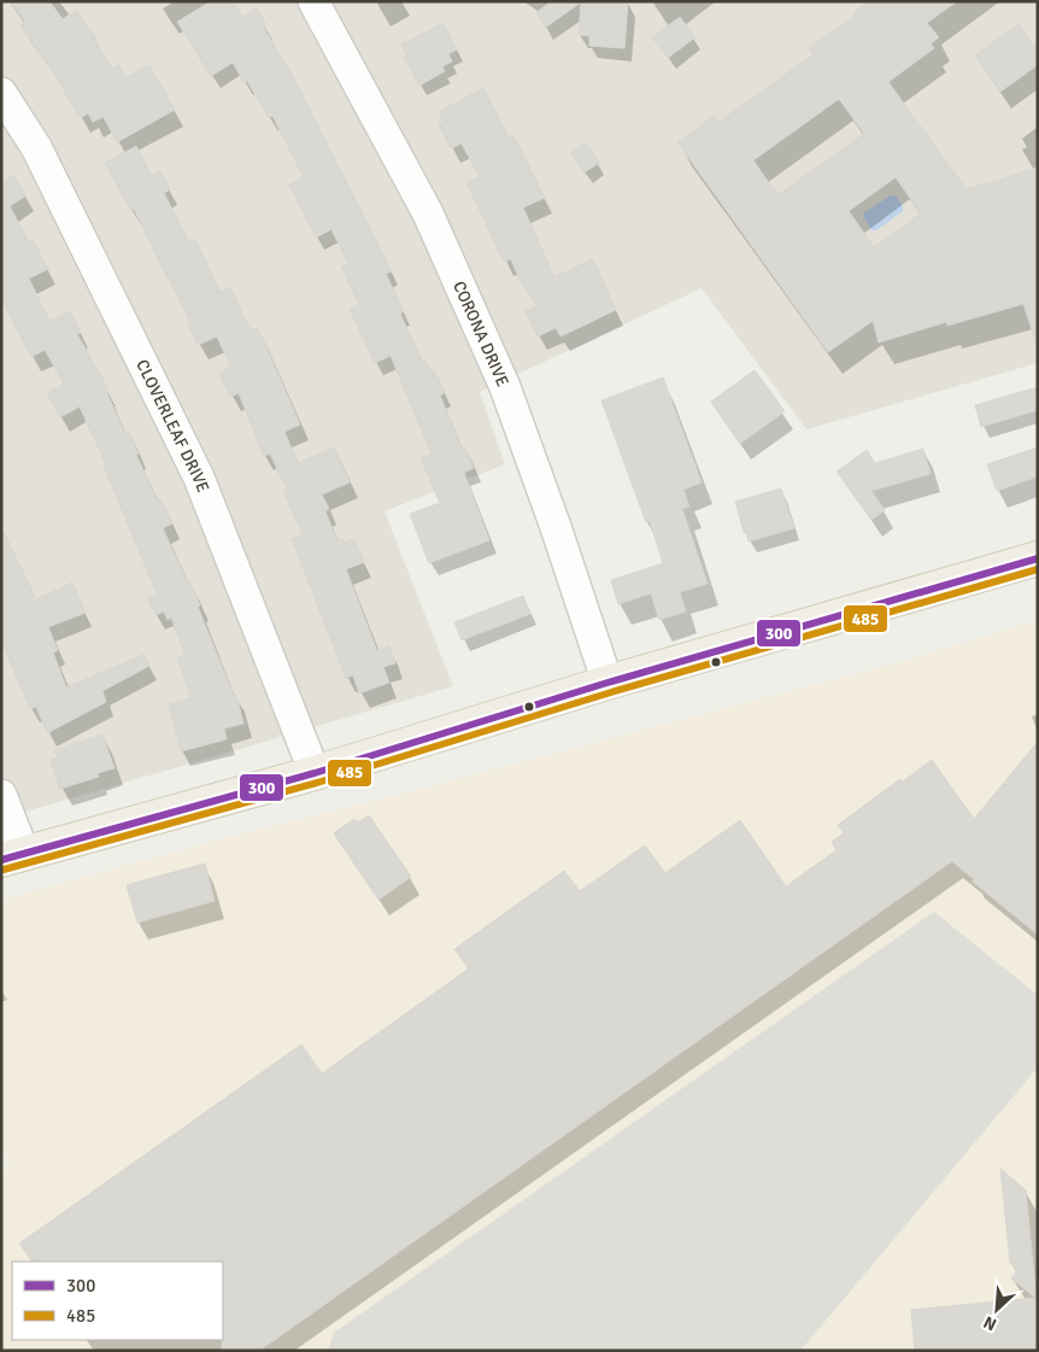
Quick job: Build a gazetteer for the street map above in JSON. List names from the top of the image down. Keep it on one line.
{"streets":{"street":["CORONA DRIVE","CLOVERLEAF DRIVE"]},"lines":["transit line 300","transit line 485"],"legend":["300","485"],"north":"bottom left"}
